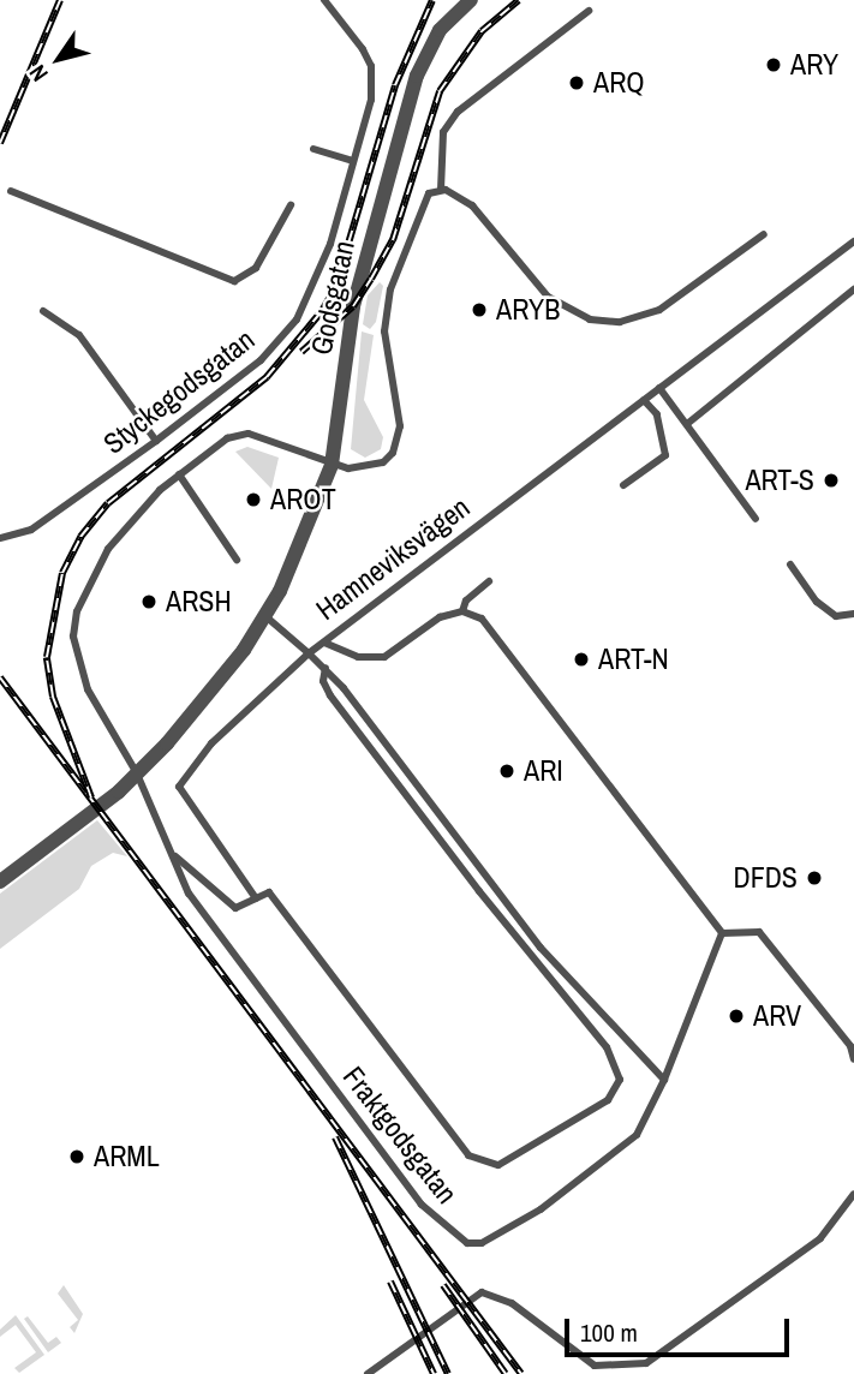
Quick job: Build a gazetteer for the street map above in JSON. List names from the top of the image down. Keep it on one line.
{"streets":{"street":["Godsgatan"],"lane":["Styckegodsgatan","Hamneviksvägen","Fraktgodsgatan"]},"crossings":[["Godsgatan","Hamneviksvägen"],["Godsgatan","Fraktgodsgatan"]],"places":["ARY","ARQ","ARYB","ART-S","AROT","ARSH","ART-N","ARI","DFDS","ARV","ARML"],"scale_bar":"100 m","north":"bottom left"}
